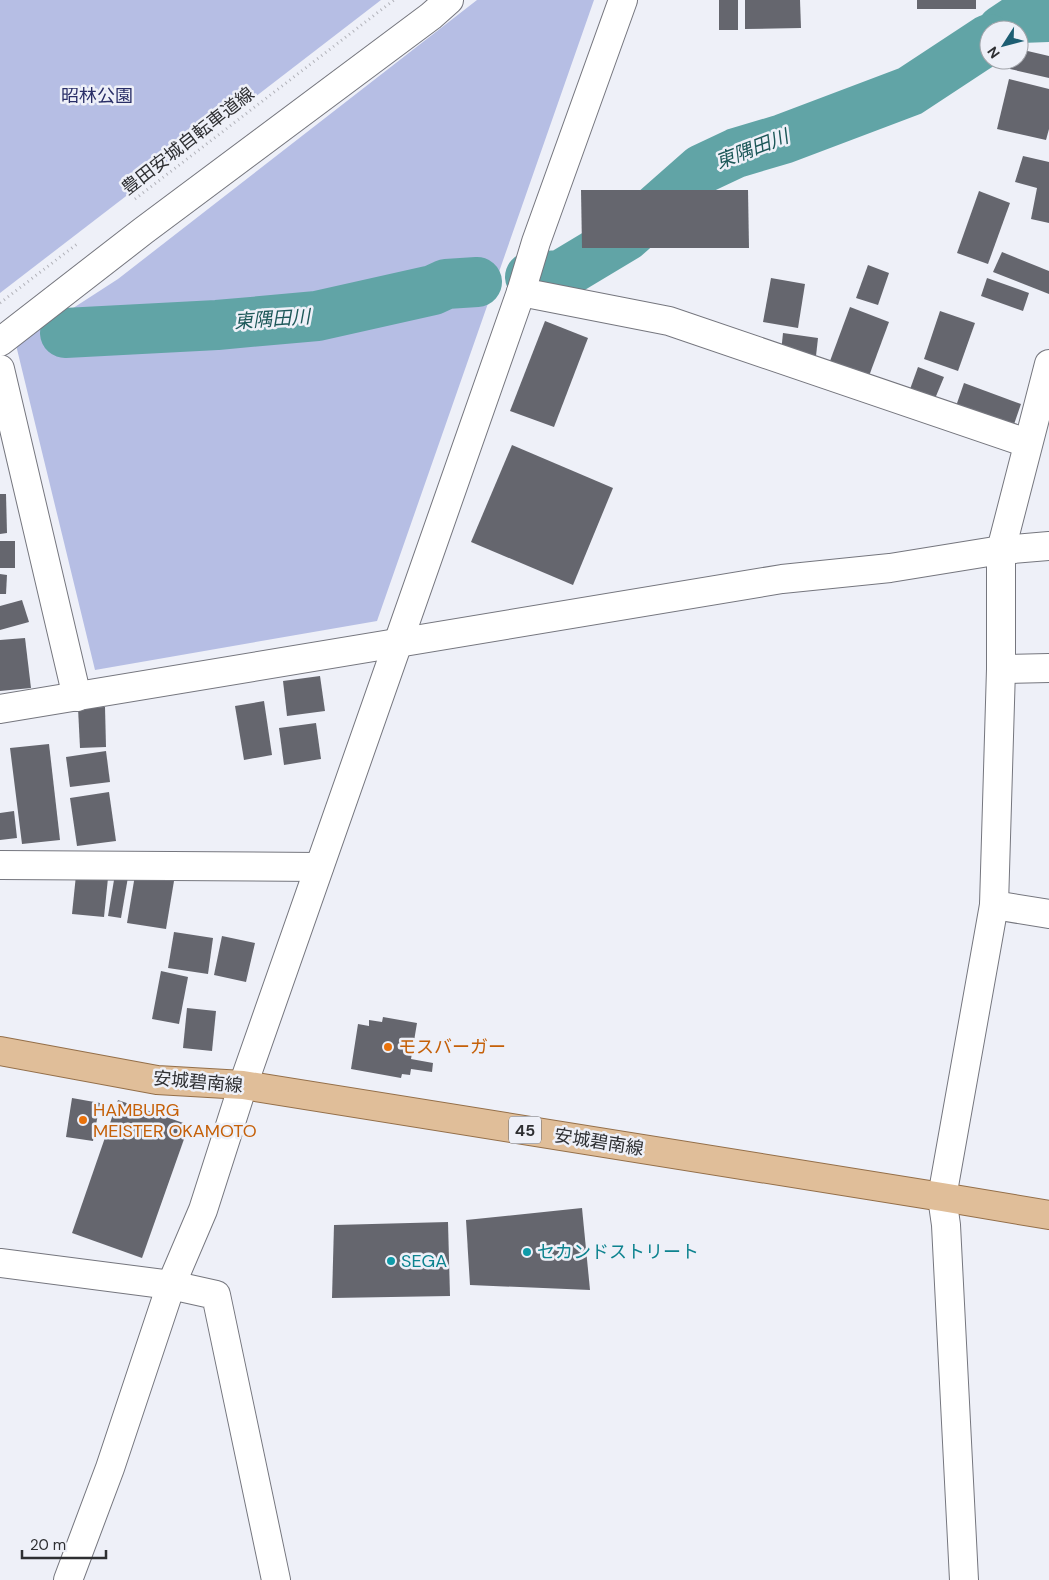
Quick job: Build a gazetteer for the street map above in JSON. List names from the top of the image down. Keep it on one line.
{"streets":{"main road":["安城碧南線","45"],"path":["豊田安城自転車道線"]},"water":["東隅田川"],"parks":["昭林公園"],"places":["モスバーガー","HAMBURG MEISTER OKAMOTO","セカンドストリート","SEGA"],"scale_bar":"20 m","north":"bottom left"}
